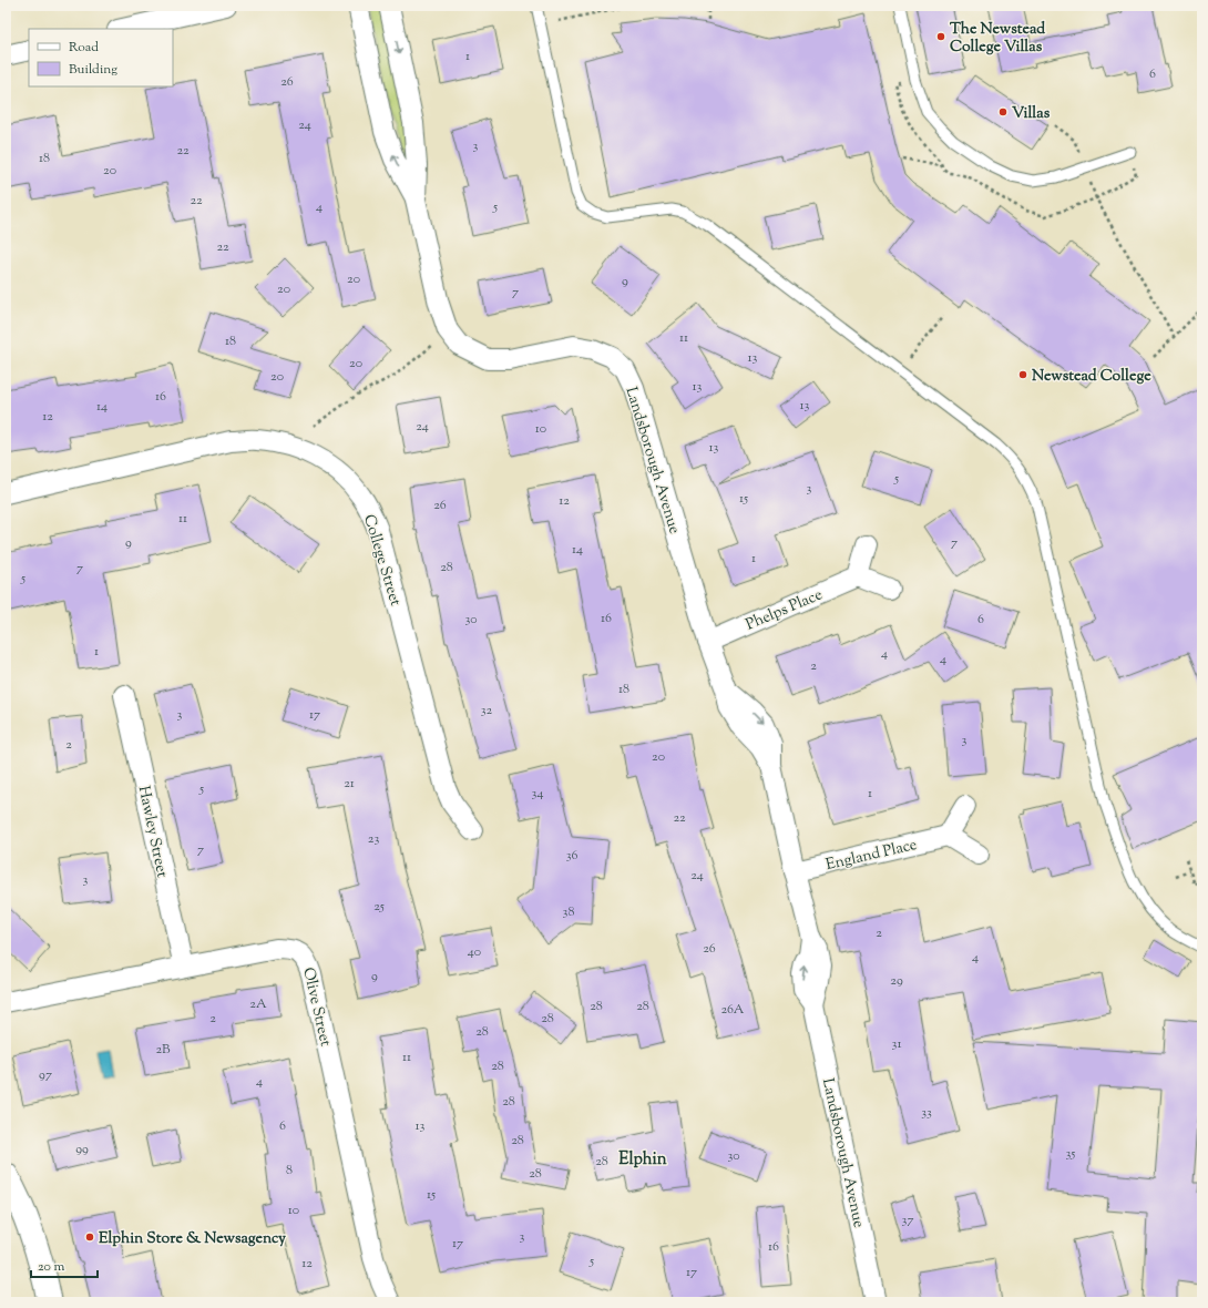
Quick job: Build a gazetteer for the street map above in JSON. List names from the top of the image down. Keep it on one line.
{"streets":{"street":["Landsborough Avenue","College Street","Phelps Place","Hawley Street","England Place","Olive Street"]},"crossings":[["Landsborough Avenue","Phelps Place"],["Landsborough Avenue","England Place"],["Hawley Street","Olive Street"]],"districts":["Elphin"],"places":["The Newstead College Villas","Villas","Newstead College","Elphin Store & Newsagency"],"house_numbers":["1","6","26","24","3","22","18","20","22","4","5","22","20","9","20","7","11","18","13","20","20","13","16","13","14","12","24","10","13","5","3","15","12","26","11","9","7","14","1","28","7","5","16","30","6","1","4","4","2","18","32","3","17","3","2","20","21","5","34","1","22","23","7","36","24","3","25","38","2","26","40","4","9","29","2A","28","28","26A","2","28","28","31","2B","11","28","97","4","28","33","6","13","28","99","35","30","28","8","28","15","10","37","3","17","16","5","12","17"],"legend":["Road","Building"],"scale_bar":"20 m"}
